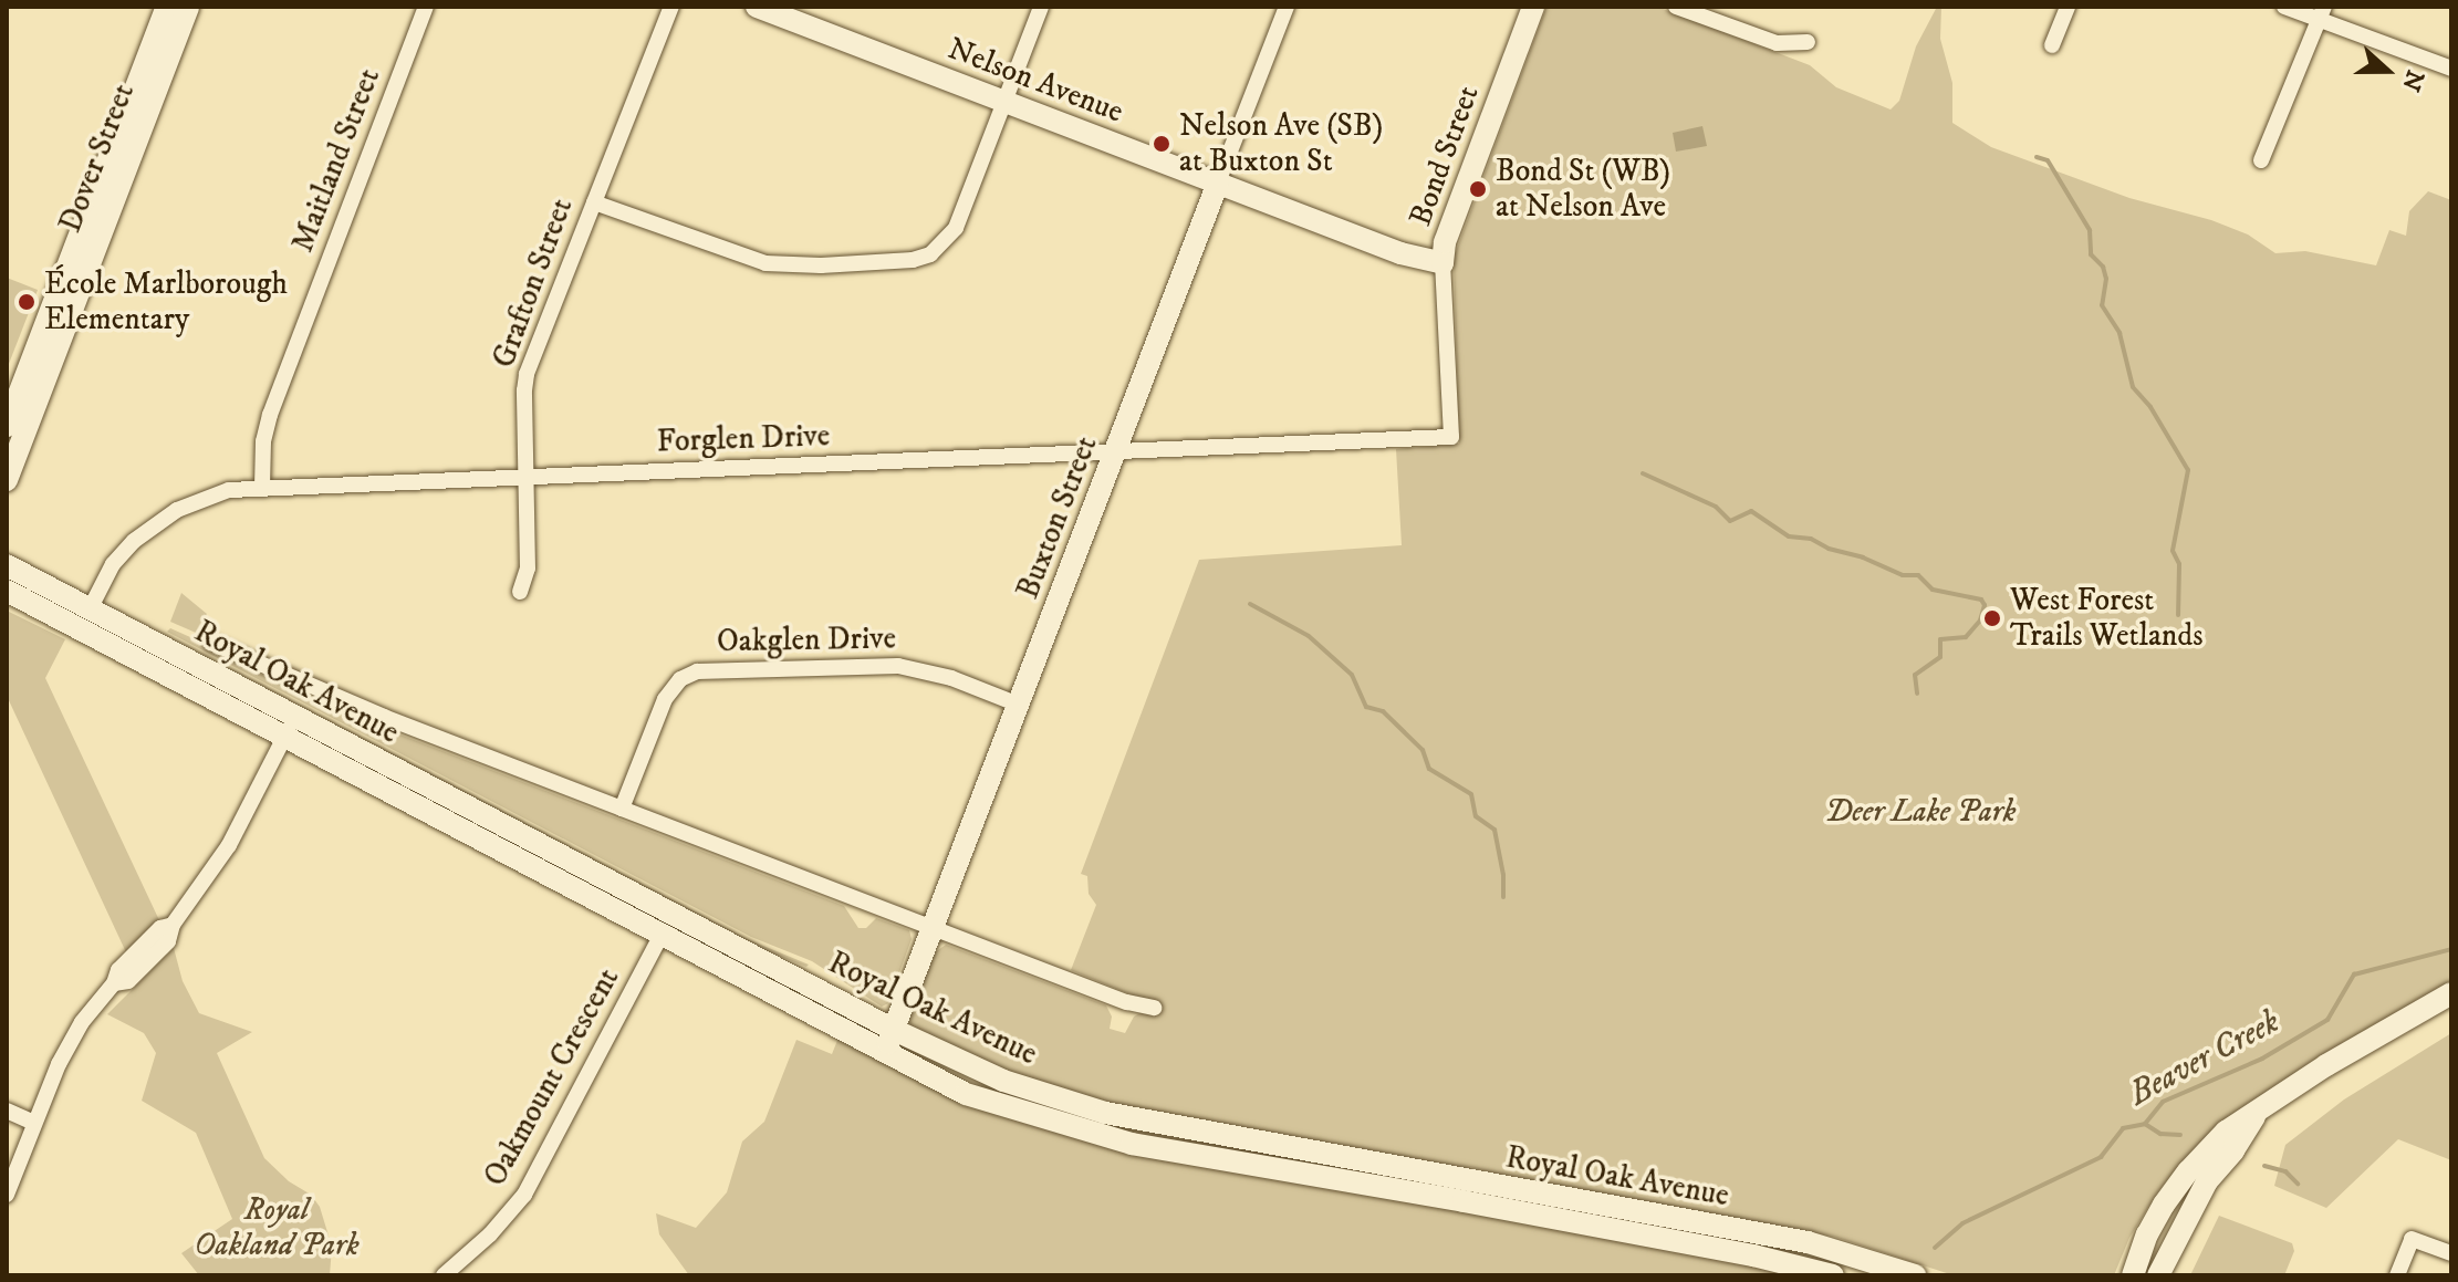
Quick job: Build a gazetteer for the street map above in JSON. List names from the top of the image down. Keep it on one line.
{"streets":{"main road":["Nelson Avenue","Bond Street","Dover Street","Buxton Street","Royal Oak Avenue"],"street":["Maitland Street","Grafton Street","Forglen Drive","Oakglen Drive","Oakmount Crescent"]},"crossings":[["Nelson Avenue","Bond Street"],["Nelson Avenue","Buxton Street"],["Bond Street","Forglen Drive"],["Maitland Street","Forglen Drive"],["Grafton Street","Forglen Drive"],["Forglen Drive","Buxton Street"],["Forglen Drive","Royal Oak Avenue"],["Buxton Street","Oakglen Drive"],["Buxton Street","Royal Oak Avenue"],["Oakglen Drive","Royal Oak Avenue"],["Royal Oak Avenue","Oakmount Crescent"]],"water":["Beaver Creek"],"parks":["Deer Lake Park","Royal Oakland Park"],"places":["Nelson Ave (SB) at Buxton St","Bond St (WB) at Nelson Ave","École Marlborough Elementary","West Forest Trails Wetlands"],"north":"right"}
